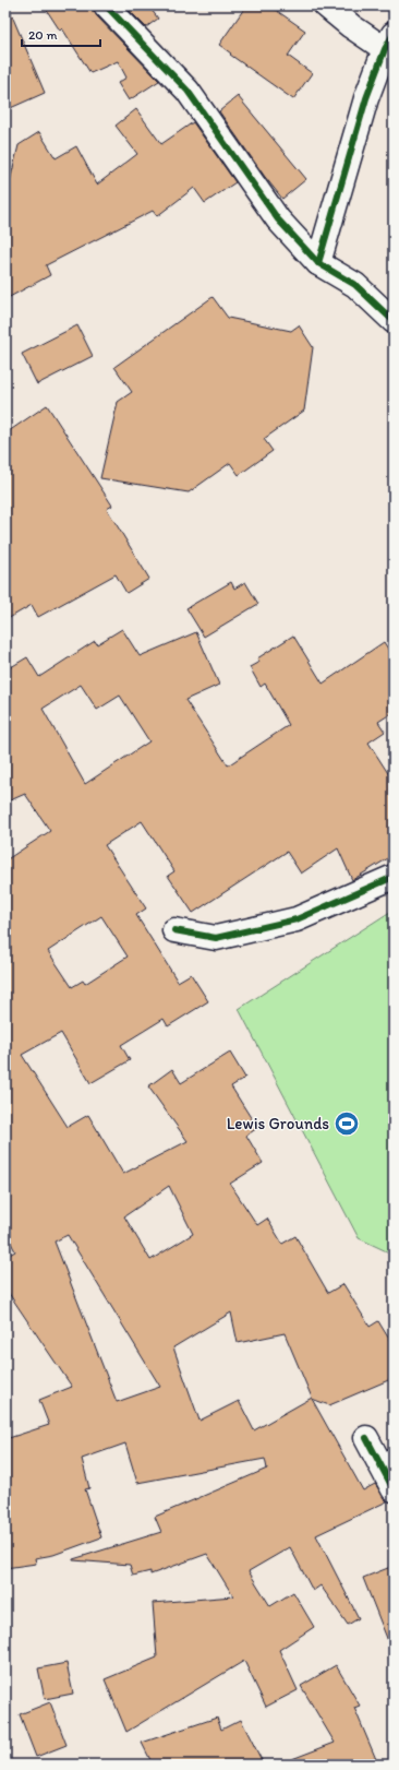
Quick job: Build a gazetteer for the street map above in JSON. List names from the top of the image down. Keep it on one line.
{"places":{"sports":["Lewis Grounds"]},"scale_bar":"20 m"}
